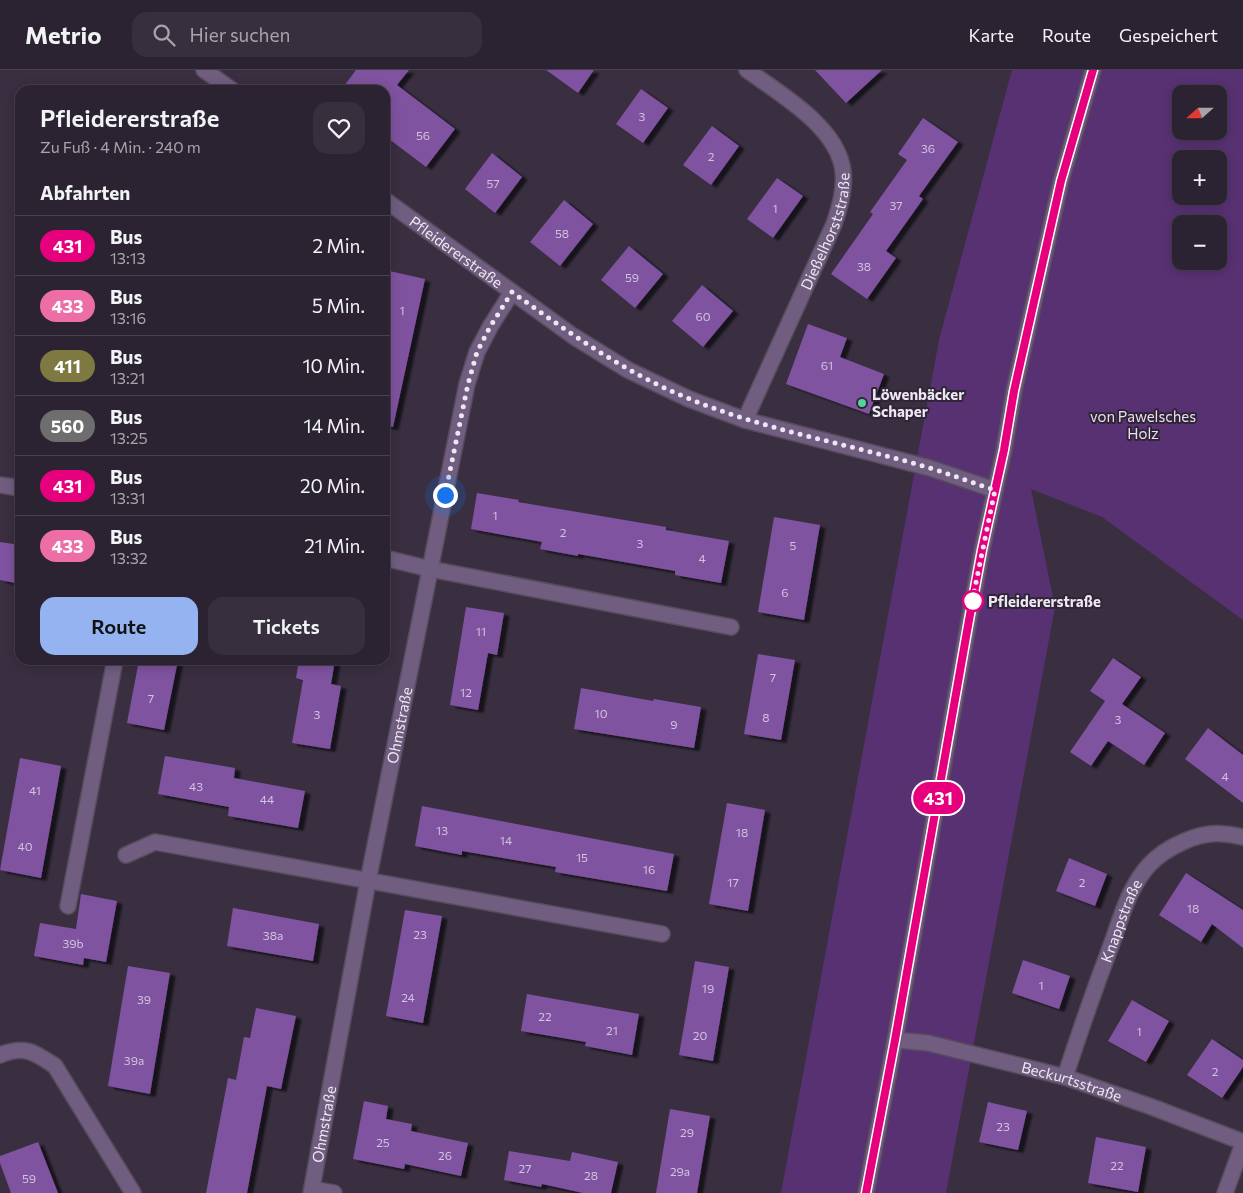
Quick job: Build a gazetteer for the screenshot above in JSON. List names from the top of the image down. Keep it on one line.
{"streets":{"street":["Dießelhorststraße","Pfleidererstraße","Ohmstraße","Knappstraße","Beckurtsstraße"]},"crossings":[["Dießelhorststraße","Pfleidererstraße"],["Pfleidererstraße","Ohmstraße"],["Knappstraße","Beckurtsstraße"]],"parks":["von Pawelsches Holz"],"places":["Löwenbäcker Schaper","Pfleidererstraße"],"lines":["bus line 431"],"house_numbers":["3","56","36","2","57","37","1","58","38","59","1","60","61","1","2","3","5","4","6","11","7","12","7","10","3","8","3","9","4","43","41","44","13","18","14","40","15","16","17","2","18","23","38a","39b","1","19","24","39","22","21","1","20","39a","2","23","29","25","26","22","27","29a","28","59"],"north":"left","page":{"header":"Metrio","search":"Hier suchen","nav":["Karte","Route","Gespeichert"],"on_map":"431","map_buttons":["+","−"],"heading":[["Pfleidererstraße","Zu Fuß · 4 Min. · 240 m"],"Abfahrten"],"list":[{"mark":"431","name":"Bus","note":"13:13","value":"2 Min."},{"mark":"433","name":"Bus","note":"13:16","value":"5 Min."},{"mark":"411","name":"Bus","note":"13:21","value":"10 Min."},{"mark":"560","name":"Bus","note":"13:25","value":"14 Min."},{"mark":"431","name":"Bus","note":"13:31","value":"20 Min."},{"mark":"433","name":"Bus","note":"13:32","value":"21 Min."}],"buttons":["Route","Tickets"]}}
